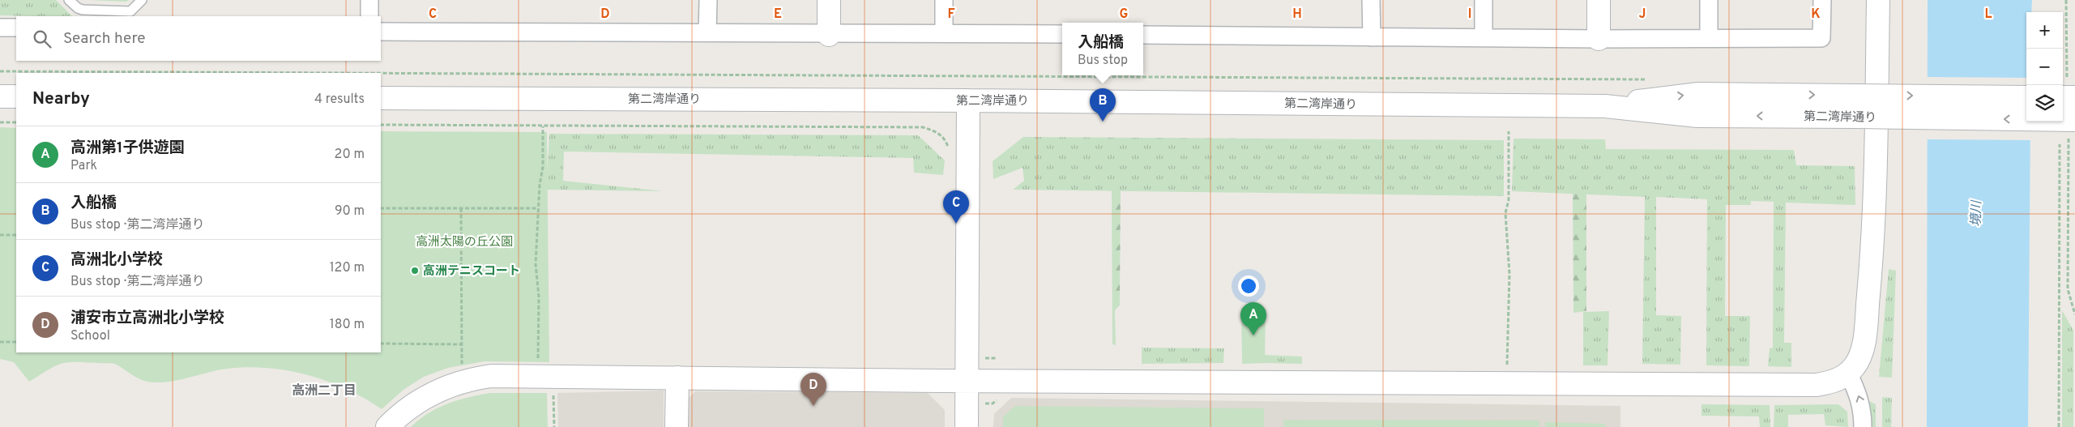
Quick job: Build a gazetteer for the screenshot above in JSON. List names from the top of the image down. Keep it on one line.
{"streets":{"street":["第二湾岸通り"]},"districts":["高洲二丁目"],"water":["境川"],"parks":["高洲太陽の丘公園"],"places":["高洲テニスコート"],"page":{"map_buttons":["+","−"],"search":"Search here","popup":["入船橋","Bus stop"],"heading":["Nearby","4 results"],"pins":["B","C","A","D"],"list":[{"mark":"A","name":"高洲第1子供遊園","note":"Park","value":"20 m"},{"mark":"B","name":"入船橋","note":"Bus stop · 第二湾岸通り","value":"90 m"},{"mark":"C","name":"高洲北小学校","note":"Bus stop · 第二湾岸通り","value":"120 m"},{"mark":"D","name":"浦安市立高洲北小学校","note":"School","value":"180 m"}]},"grid":{"columns":["C","D","E","F","G","H","I","J","K","L"]}}
